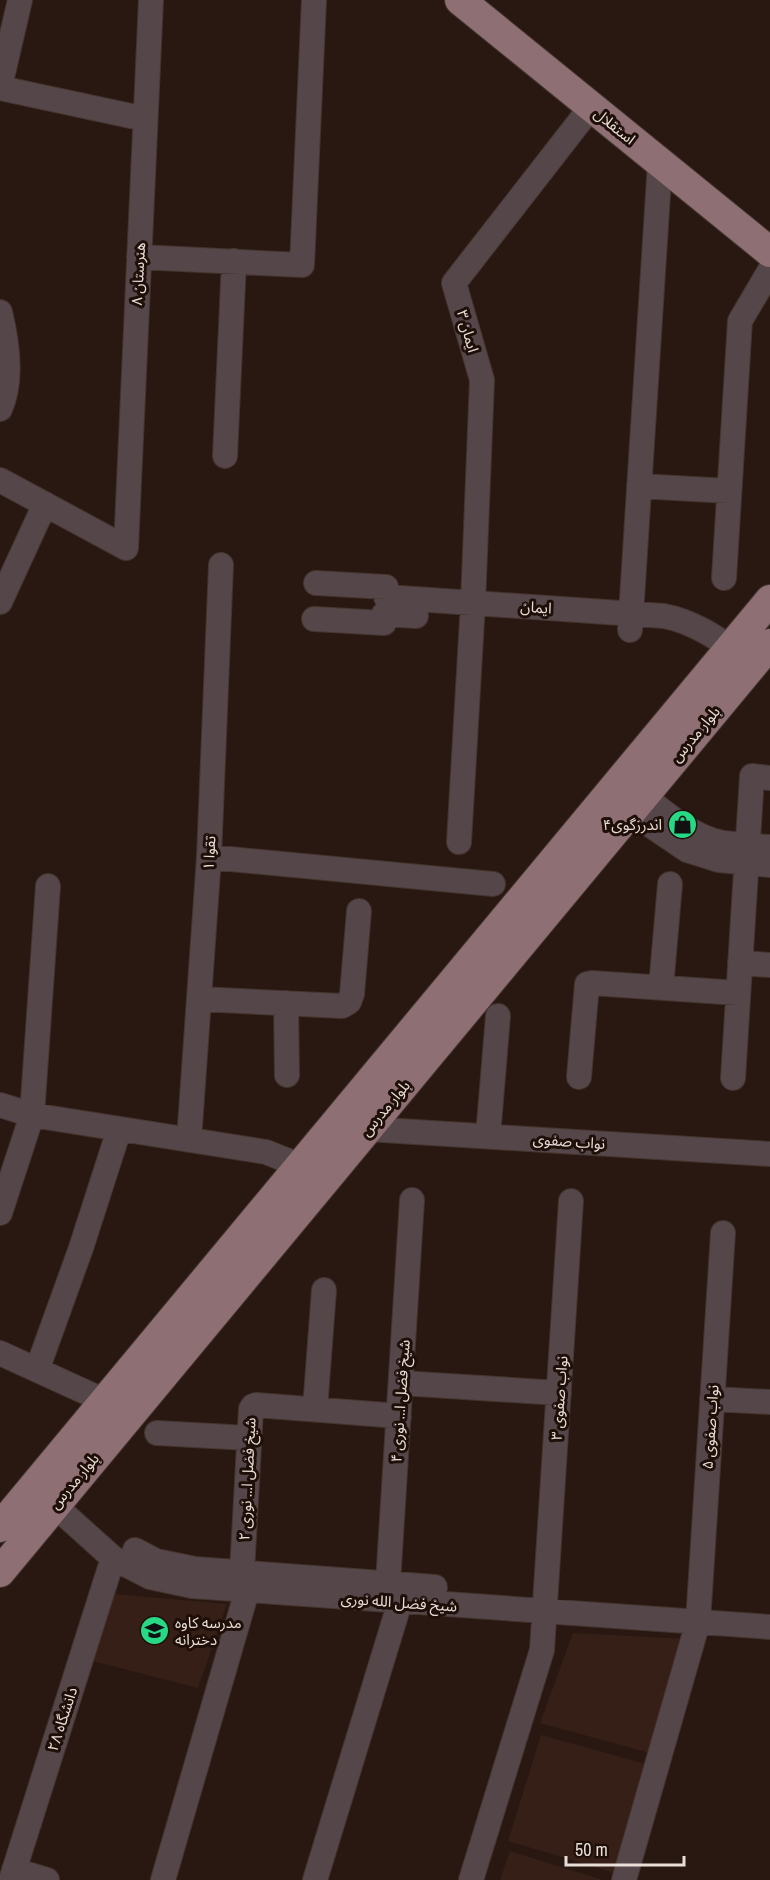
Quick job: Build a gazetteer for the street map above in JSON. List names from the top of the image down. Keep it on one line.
{"streets":{"main road":["استقلال","بلوار مدرس"],"street":["هنرستان ۸","ایمان ۳","ایمان","تقوا ۱","نواب صفوی","نواب صفوی ۳","شیخ فضل ا... نوری ۴","نواب صفوی ۵","شیخ فضل ا... نوری ۲","شیخ فضل الله نوری","دانشگاه ۲۸"]},"crossings":[["استقلال","ایمان ۳"],["ایمان ۳","ایمان"],["ایمان","بلوار مدرس"],["بلوار مدرس","نواب صفوی"],["بلوار مدرس","شیخ فضل الله نوری"],["نواب صفوی ۳","شیخ فضل الله نوری"],["شیخ فضل ا... نوری ۴","شیخ فضل ا... نوری ۲"],["شیخ فضل ا... نوری ۴","شیخ فضل الله نوری"],["نواب صفوی ۵","شیخ فضل الله نوری"],["شیخ فضل ا... نوری ۲","شیخ فضل الله نوری"],["شیخ فضل الله نوری","دانشگاه ۲۸"]],"places":{"shop":["اندرزگوی۴"],"school or university":["مدرسه کاوه دخترانه"]},"scale_bar":"50 m"}
